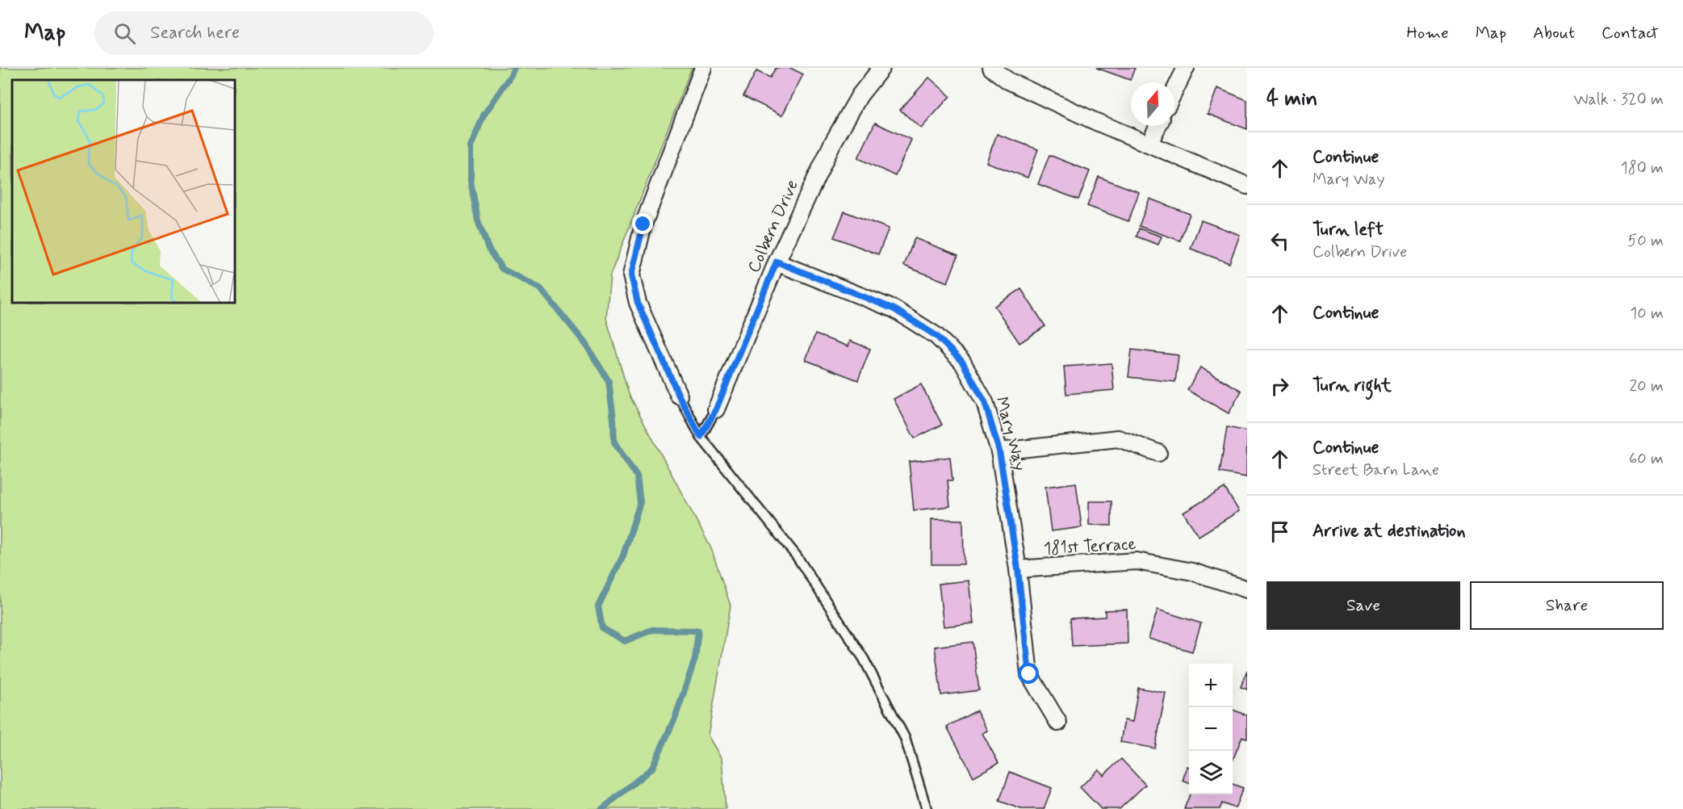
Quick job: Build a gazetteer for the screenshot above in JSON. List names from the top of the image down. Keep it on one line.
{"streets":{"street":["Colbern Drive","Mary Way","181st Terrace"]},"crossings":[["Colbern Drive","Mary Way"],["Mary Way","181st Terrace"]],"north":"top","page":{"header":"Map","search":"Search here","nav":["Home","Map","About","Contact"],"heading":["4 min","Walk · 320 m"],"list":[["Continue","Mary Way","180 m"],["Turn left","Colbern Drive","50 m"],["Continue","10 m"],["Turn right","20 m"],["Continue","Street Barn Lane","60 m"],"Arrive at destination"],"buttons":["Save","Share"],"map_buttons":["+","−"]}}
